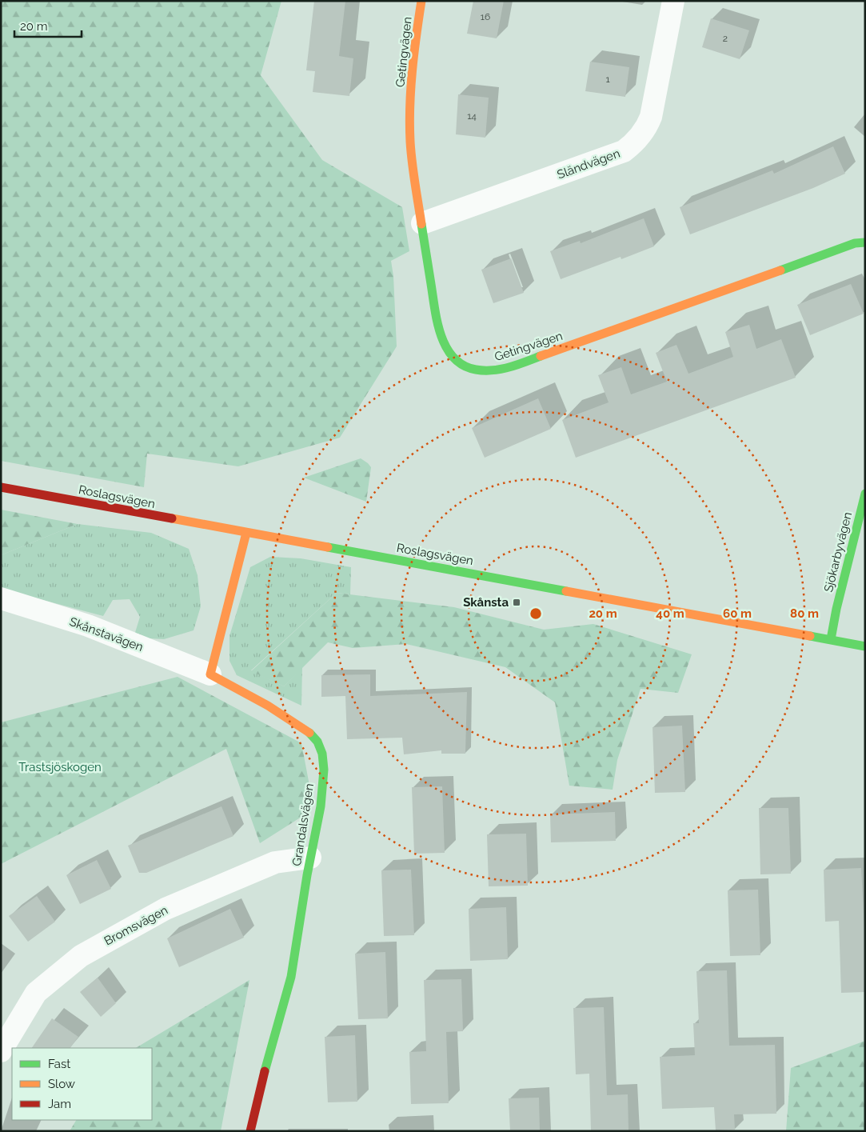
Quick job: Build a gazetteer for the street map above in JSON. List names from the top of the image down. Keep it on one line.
{"streets":{"street":["Getingvägen","Sländvägen","Roslagsvägen","Sjökarbyvägen","Skånstavägen","Grandalsvägen","Bromsvägen"]},"crossings":[["Getingvägen","Sländvägen"],["Roslagsvägen","Sjökarbyvägen"],["Skånstavägen","Grandalsvägen"],["Grandalsvägen","Bromsvägen"]],"parks":["Trastsjöskogen"],"places":{"transit":["Skånsta"]},"house_numbers":["16","2","1","14"],"legend":["Fast","Slow","Jam"],"scale_bar":"20 m","rings":["20 m","40 m","60 m","80 m"]}
